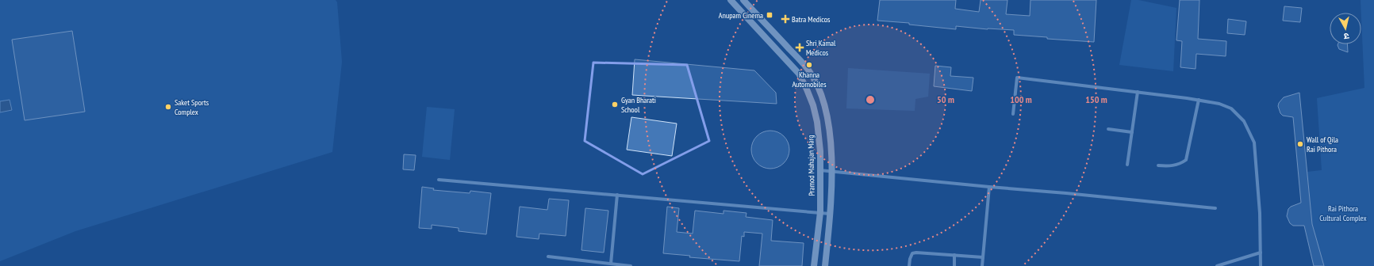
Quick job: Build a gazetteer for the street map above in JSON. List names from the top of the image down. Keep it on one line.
{"streets":{"street":["Pramod Mahajan Marg"]},"parks":["Rai Pithora Cultural Complex"],"places":{"transit":["Anupam Cinema"],"health":["Batra Medicos","Shri Kamal Medicos"],"other":["Khanna Automobiles","Gyan Bharati School","Saket Sports Complex","Wall of Qila Rai Pithora"]},"north":"bottom","rings":["50 m","100 m","150 m"]}
